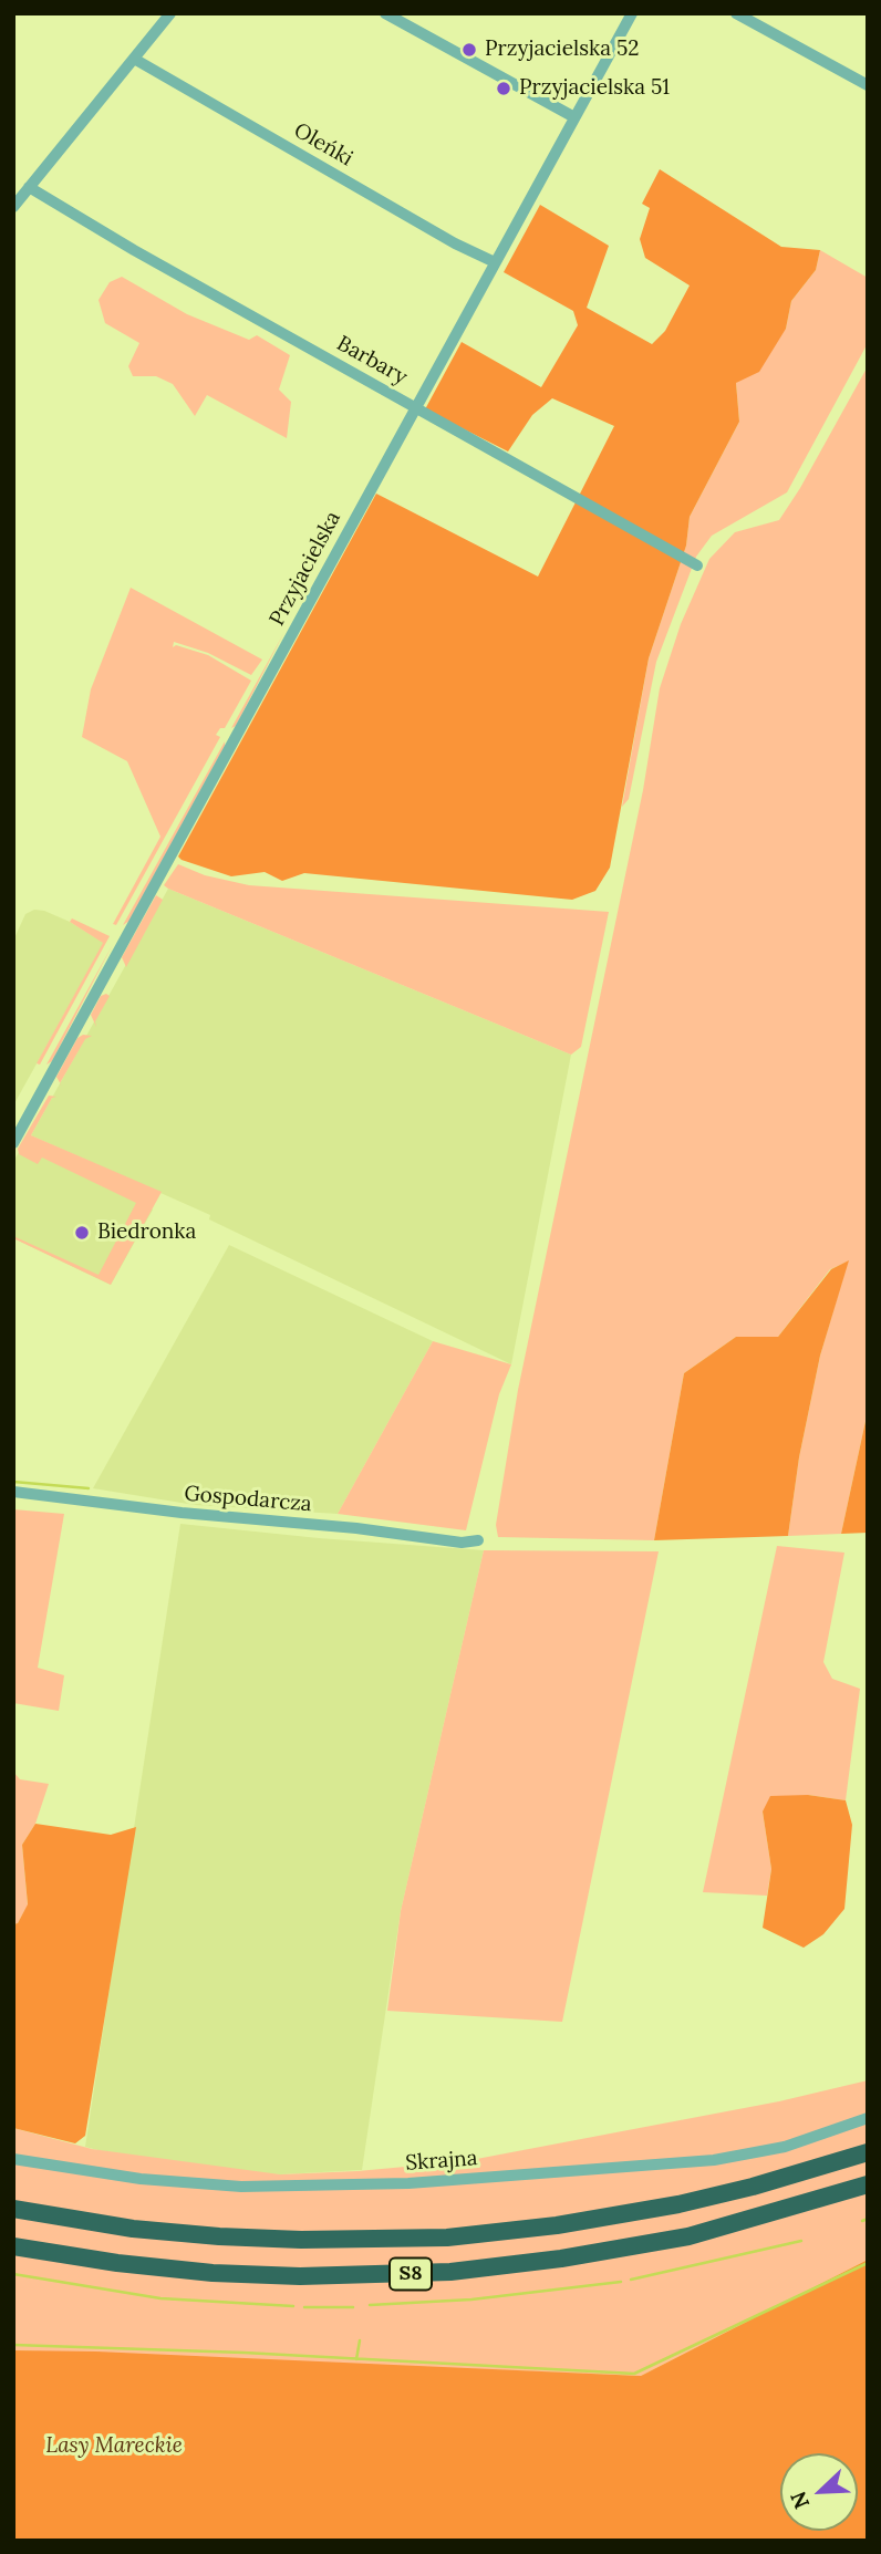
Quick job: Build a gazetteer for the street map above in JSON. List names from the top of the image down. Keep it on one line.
{"streets":{"highway":["S8"],"street":["Oleńki","Barbary","Przyjacielska","Gospodarcza","Skrajna"]},"crossings":[["Oleńki","Przyjacielska"],["Barbary","Przyjacielska"]],"parks":["Lasy Mareckie"],"places":["Przyjacielska 52","Przyjacielska 51","Biedronka"],"north":"bottom left"}
